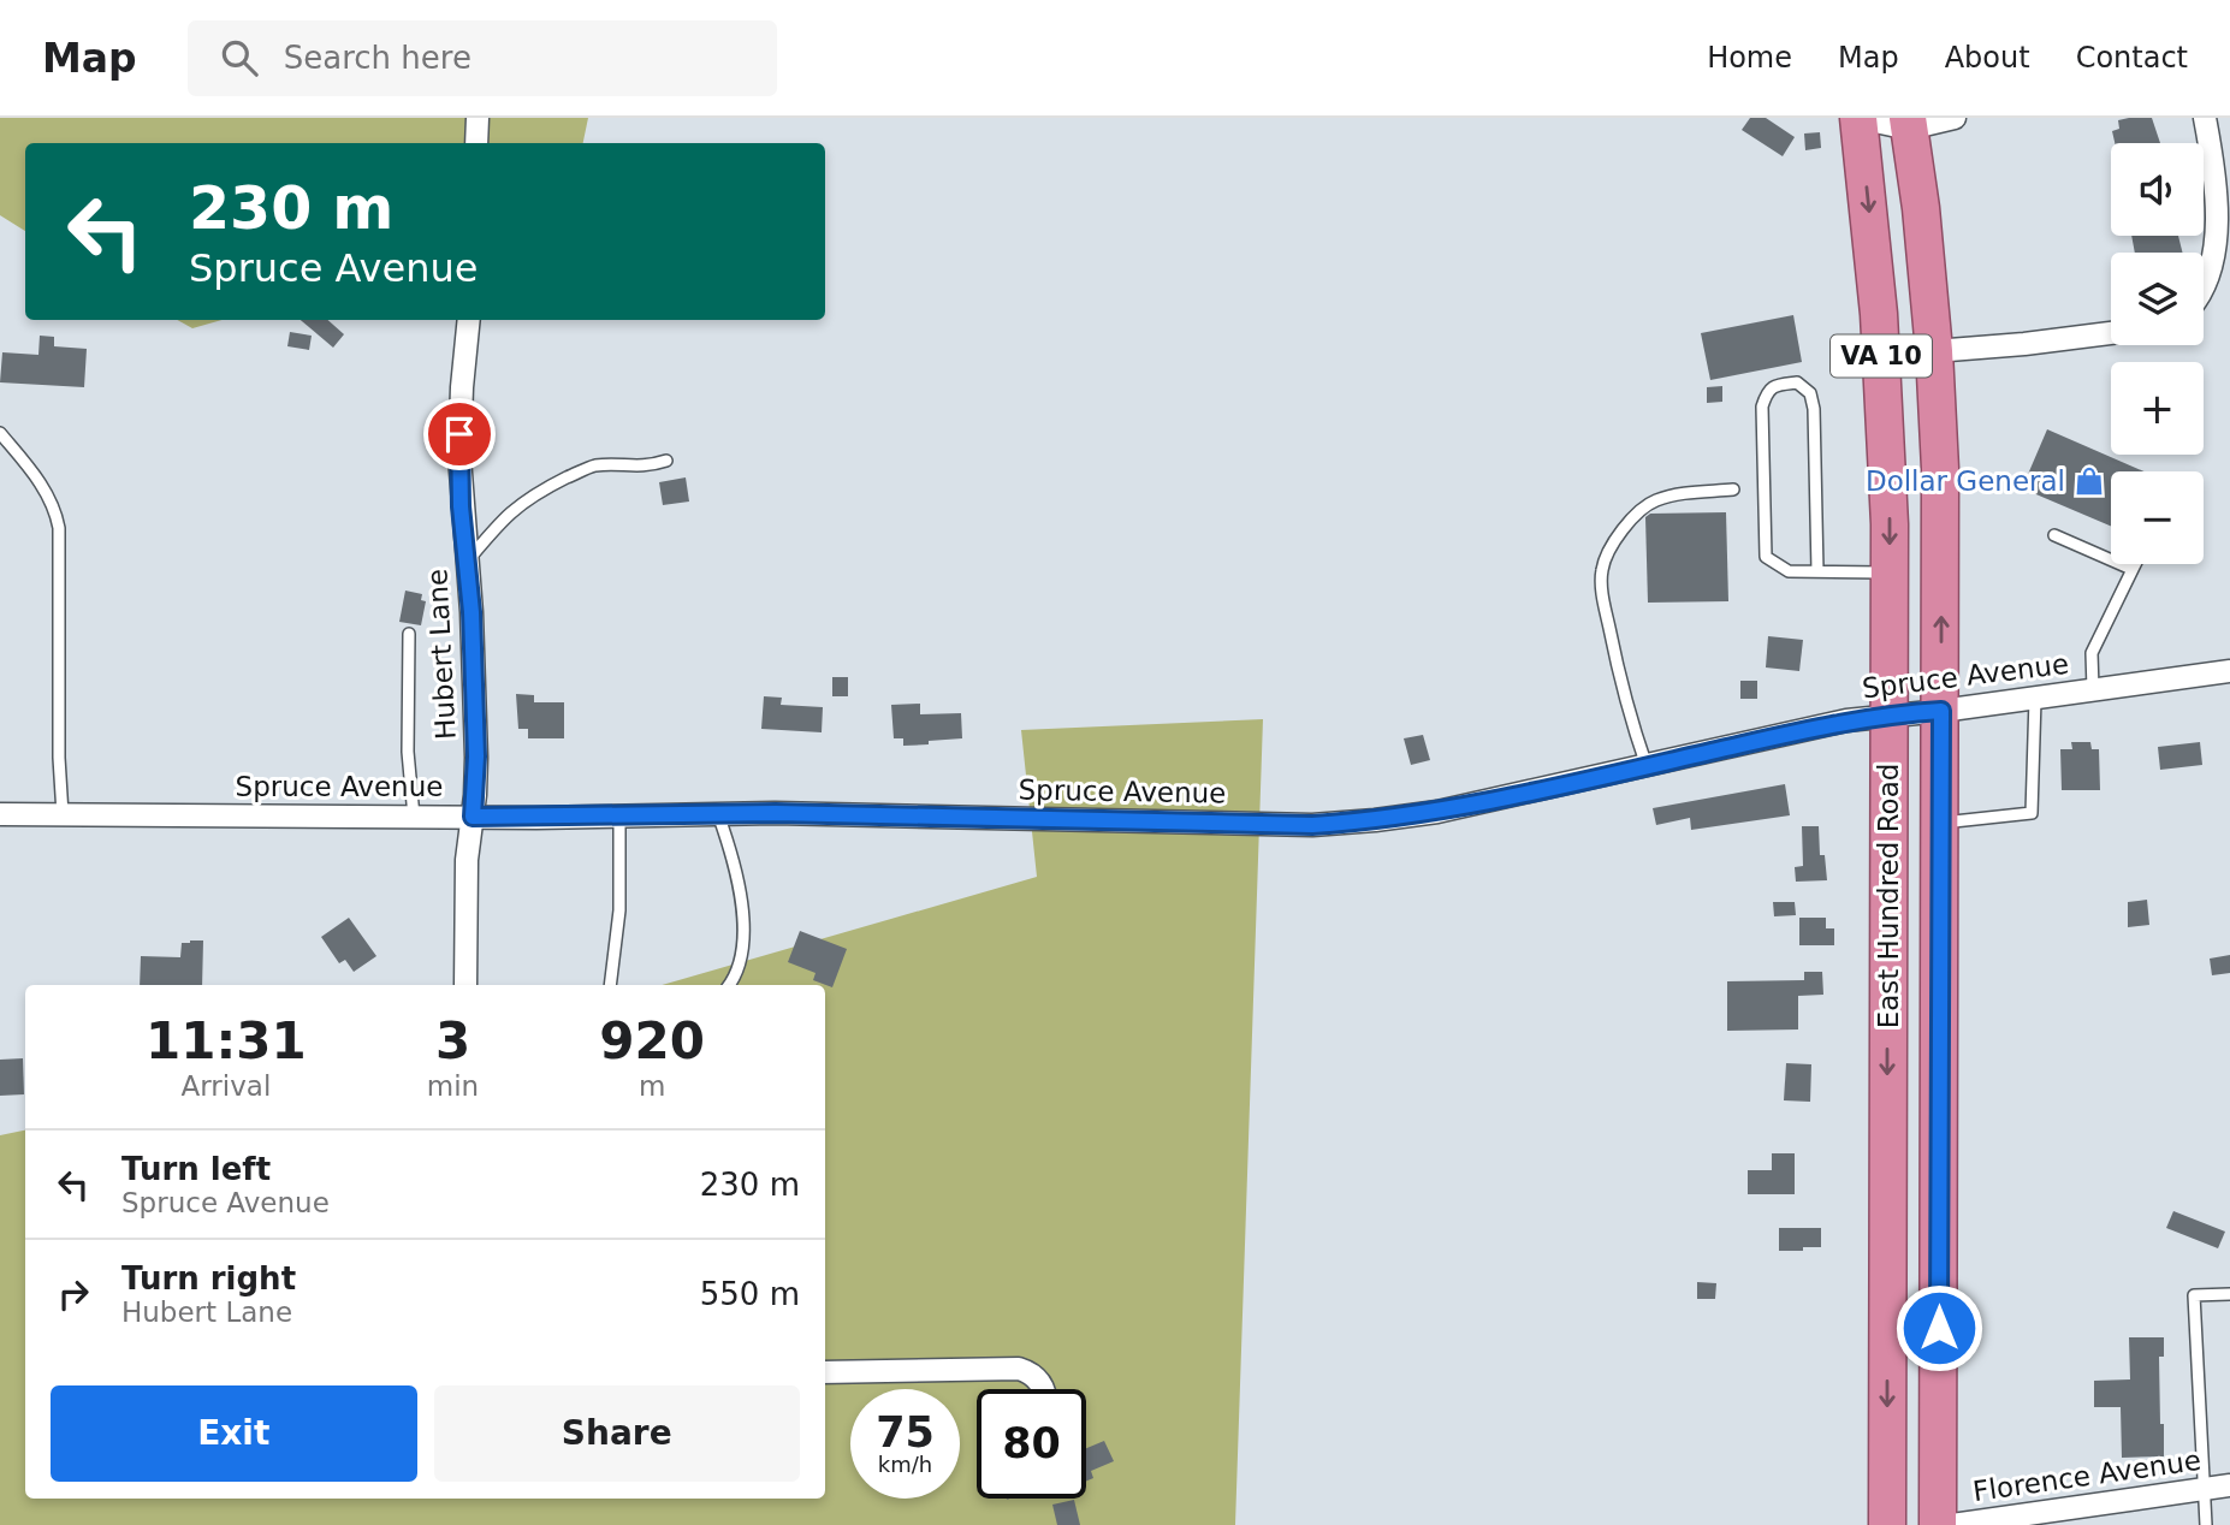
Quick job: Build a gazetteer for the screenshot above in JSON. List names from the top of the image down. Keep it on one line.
{"streets":{"highway":["VA 10","East Hundred Road"],"street":["Hubert Lane","Spruce Avenue","Florence Avenue"]},"crossings":[["Hubert Lane","Spruce Avenue"],["Spruce Avenue","East Hundred Road"]],"places":{"shop":["Dollar General"]},"page":{"header":"Map","search":"Search here","nav":["Home","Map","About","Contact"],"map_buttons":["+","−"],"turn":["230 m","Spruce Avenue"],"eta":["11:31","Arrival","3","min","920","m"],"list":[{"name":"Turn left","note":"Spruce Avenue","value":"230 m"},{"name":"Turn right","note":"Hubert Lane","value":"550 m"}],"buttons":["Exit","Share"],"speed":"75 km/h","limit":"80"}}
